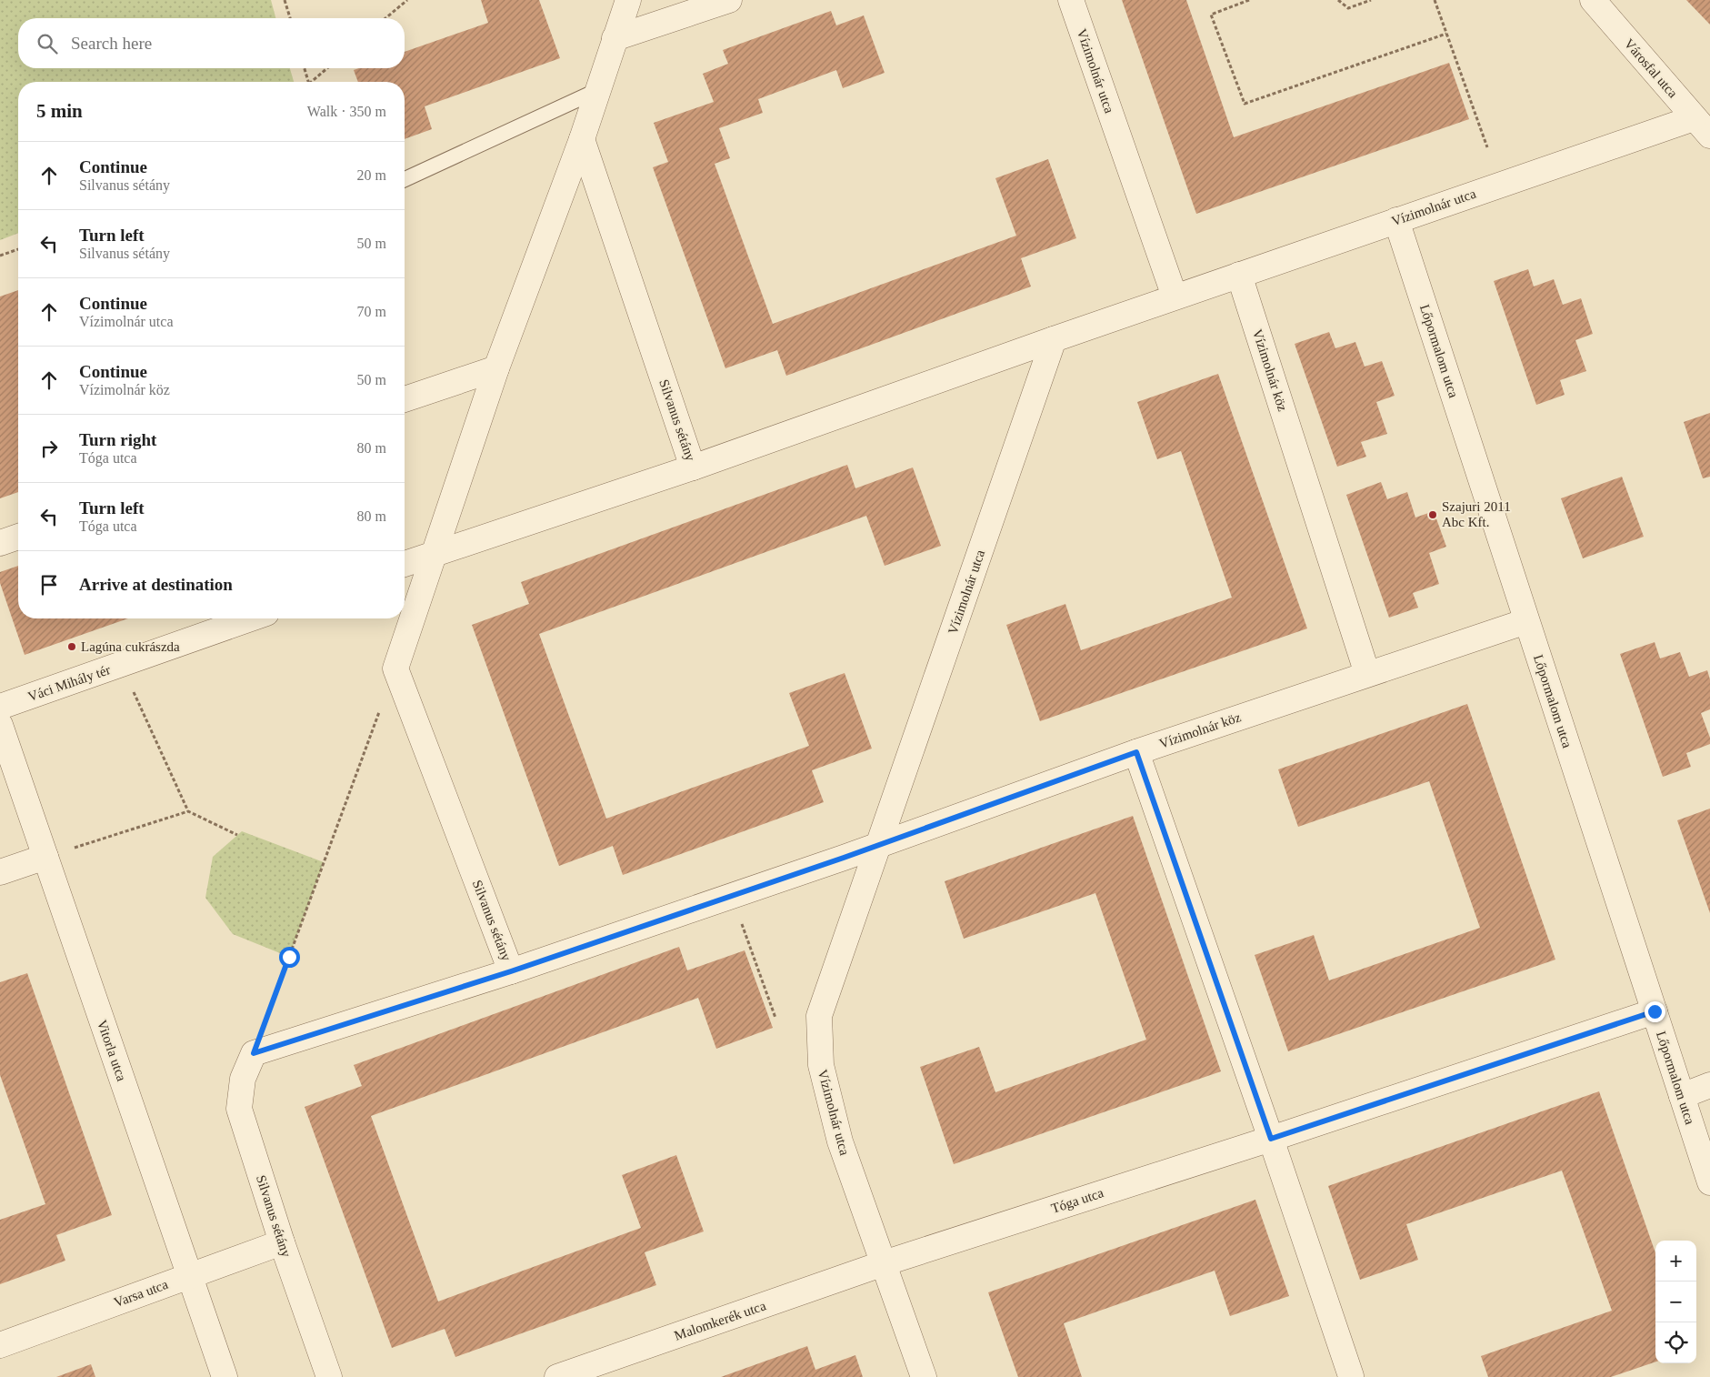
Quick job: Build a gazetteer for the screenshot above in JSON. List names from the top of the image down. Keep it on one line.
{"streets":{"street":["Városfal utca","Vízimolnár utca","Lőpormalom utca","Vízimolnár köz","Silvanus sétány","Váci Mihály tér","Vitorla utca","Tóga utca","Varsa utca","Malomkerék utca"]},"crossings":[["Városfal utca","Vízimolnár utca"],["Vízimolnár utca","Lőpormalom utca"],["Vízimolnár utca","Vízimolnár köz"],["Vízimolnár utca","Silvanus sétány"],["Vízimolnár utca","Tóga utca"],["Vízimolnár utca","Malomkerék utca"],["Lőpormalom utca","Vízimolnár köz"],["Lőpormalom utca","Tóga utca"],["Silvanus sétány","Varsa utca"],["Vitorla utca","Varsa utca"],["Tóga utca","Malomkerék utca"]],"places":["Szajuri 2011 Abc Kft.","Lagúna cukrászda"],"page":{"search":"Search here","heading":["5 min","Walk · 350 m"],"list":[["Continue","Silvanus sétány","20 m"],["Turn left","Silvanus sétány","50 m"],["Continue","Vízimolnár utca","70 m"],["Continue","Vízimolnár köz","50 m"],["Turn right","Tóga utca","80 m"],["Turn left","Tóga utca","80 m"],"Arrive at destination"],"map_buttons":["+","−"]}}
